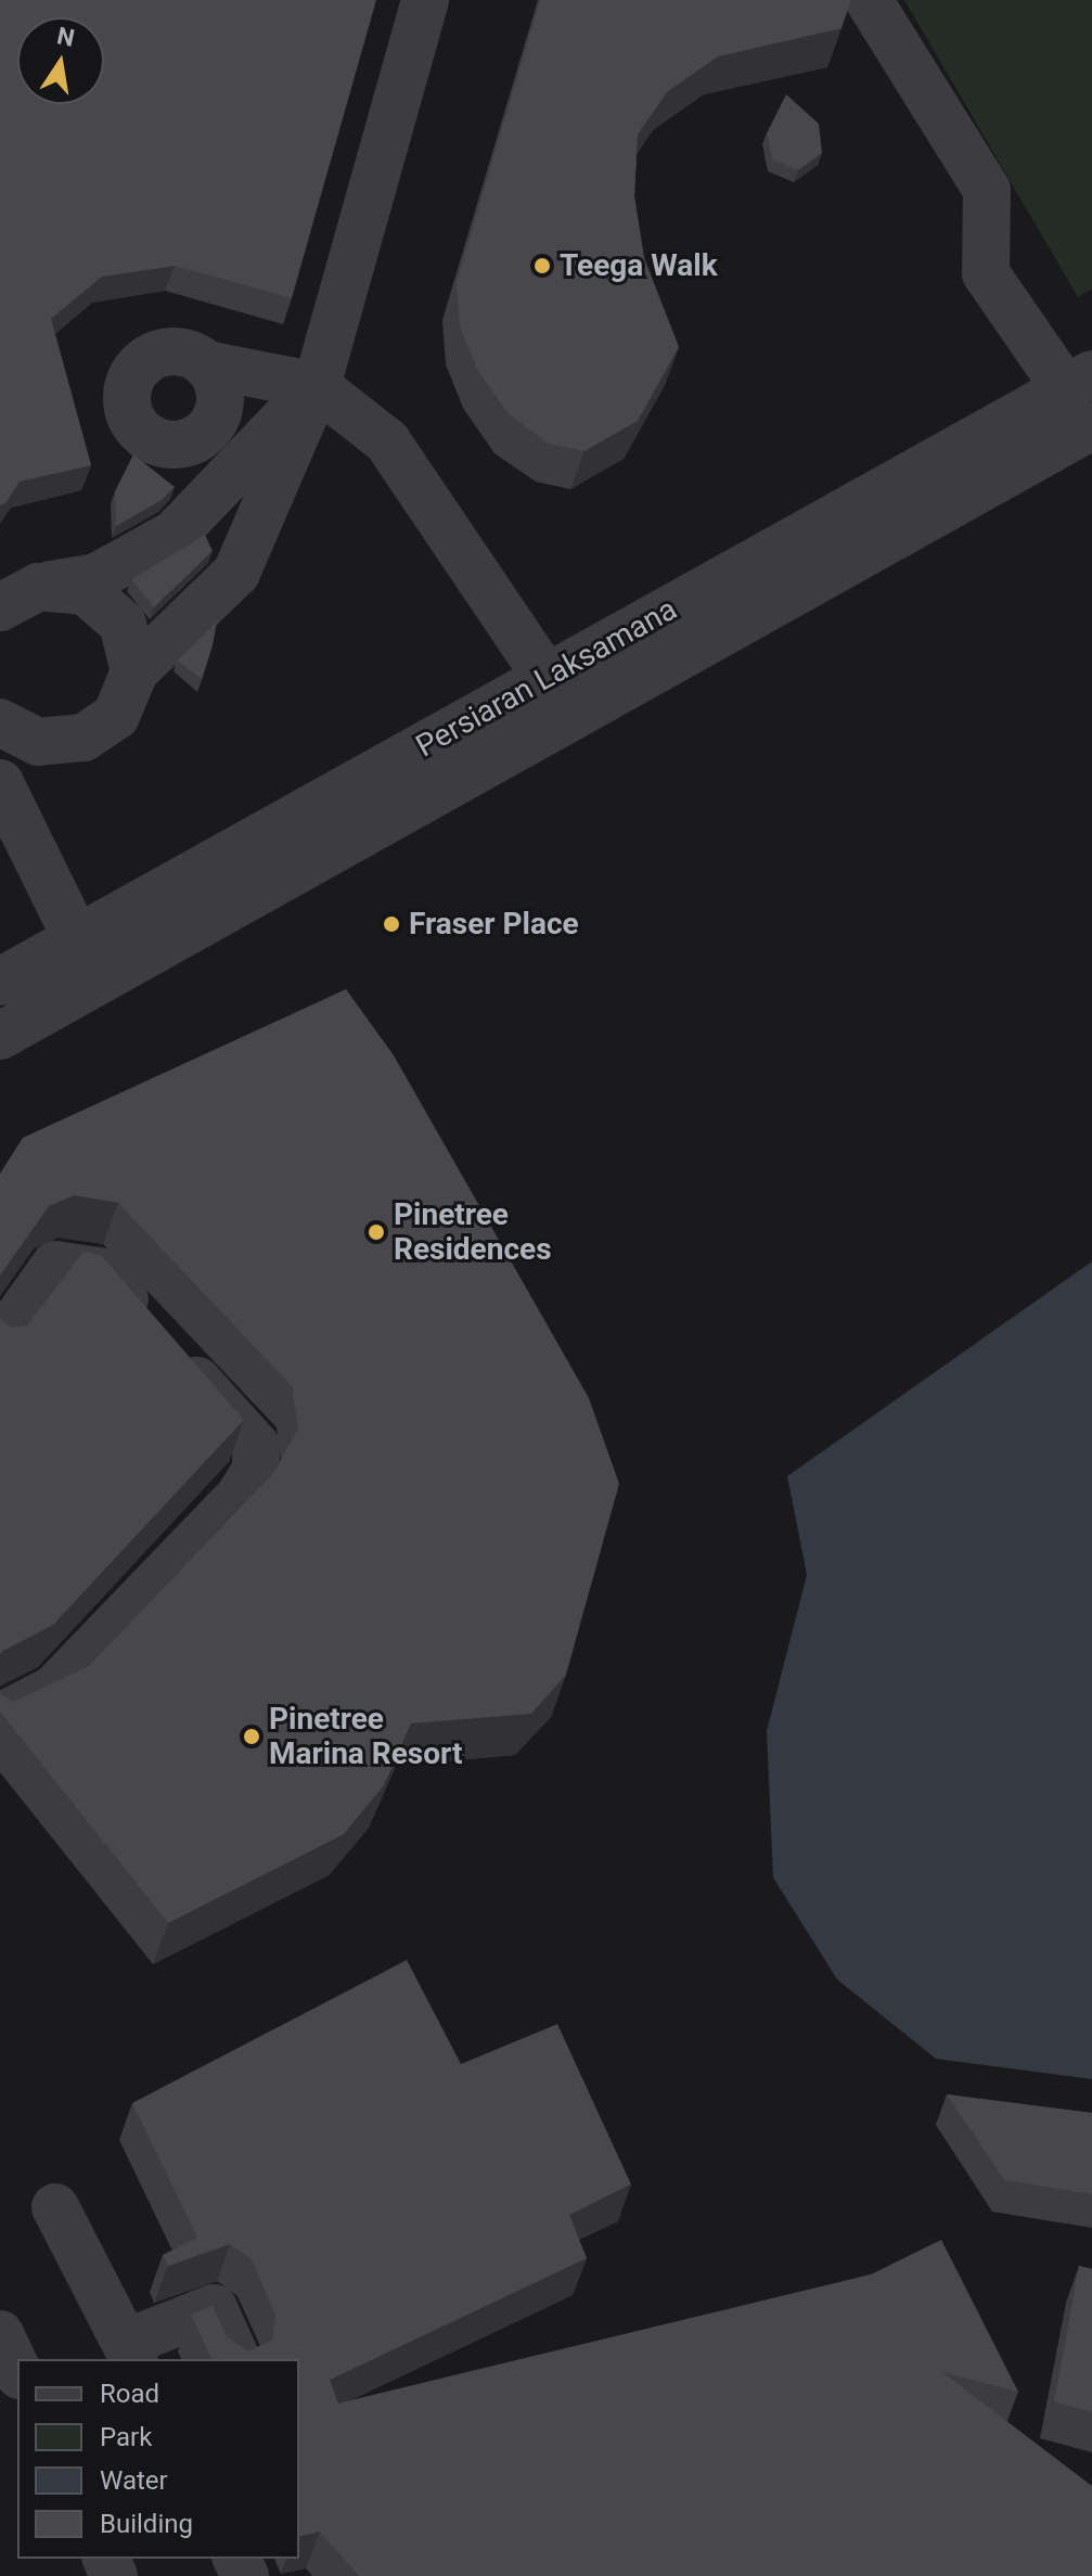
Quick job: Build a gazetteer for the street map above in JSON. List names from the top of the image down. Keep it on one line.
{"streets":{"street":["Persiaran Laksamana"]},"places":["Teega Walk","Fraser Place","Pinetree Residences","Pinetree Marina Resort"],"legend":["Road","Park","Water","Building"],"north":"top"}
